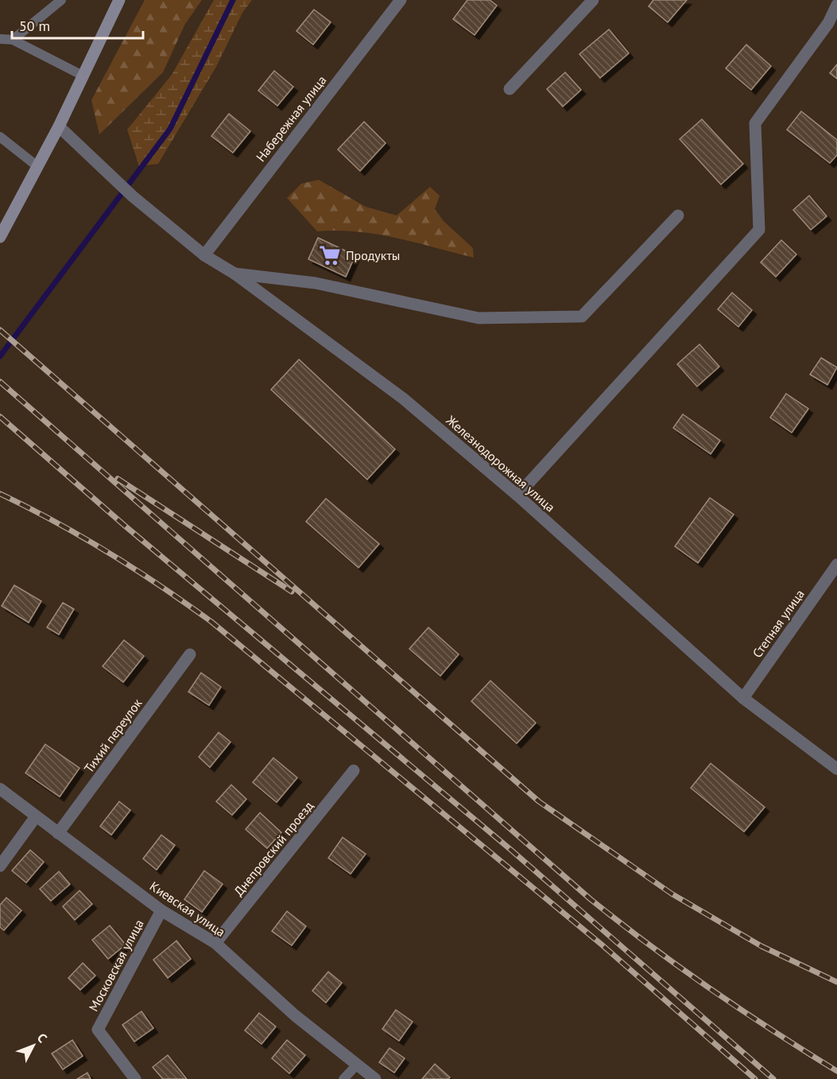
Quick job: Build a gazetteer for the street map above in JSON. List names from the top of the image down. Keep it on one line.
{"streets":{"street":["Набережная улица","Железнодорожная улица","Степная улица","Тихий переулок","Днепровский проезд","Киевская улица","Московская улица"]},"crossings":[["Набережная улица","Железнодорожная улица"],["Железнодорожная улица","Степная улица"],["Тихий переулок","Киевская улица"],["Днепровский проезд","Киевская улица"],["Киевская улица","Московская улица"]],"places":{"supermarket":["Продукты"]},"scale_bar":"50 m","north":"top right"}
